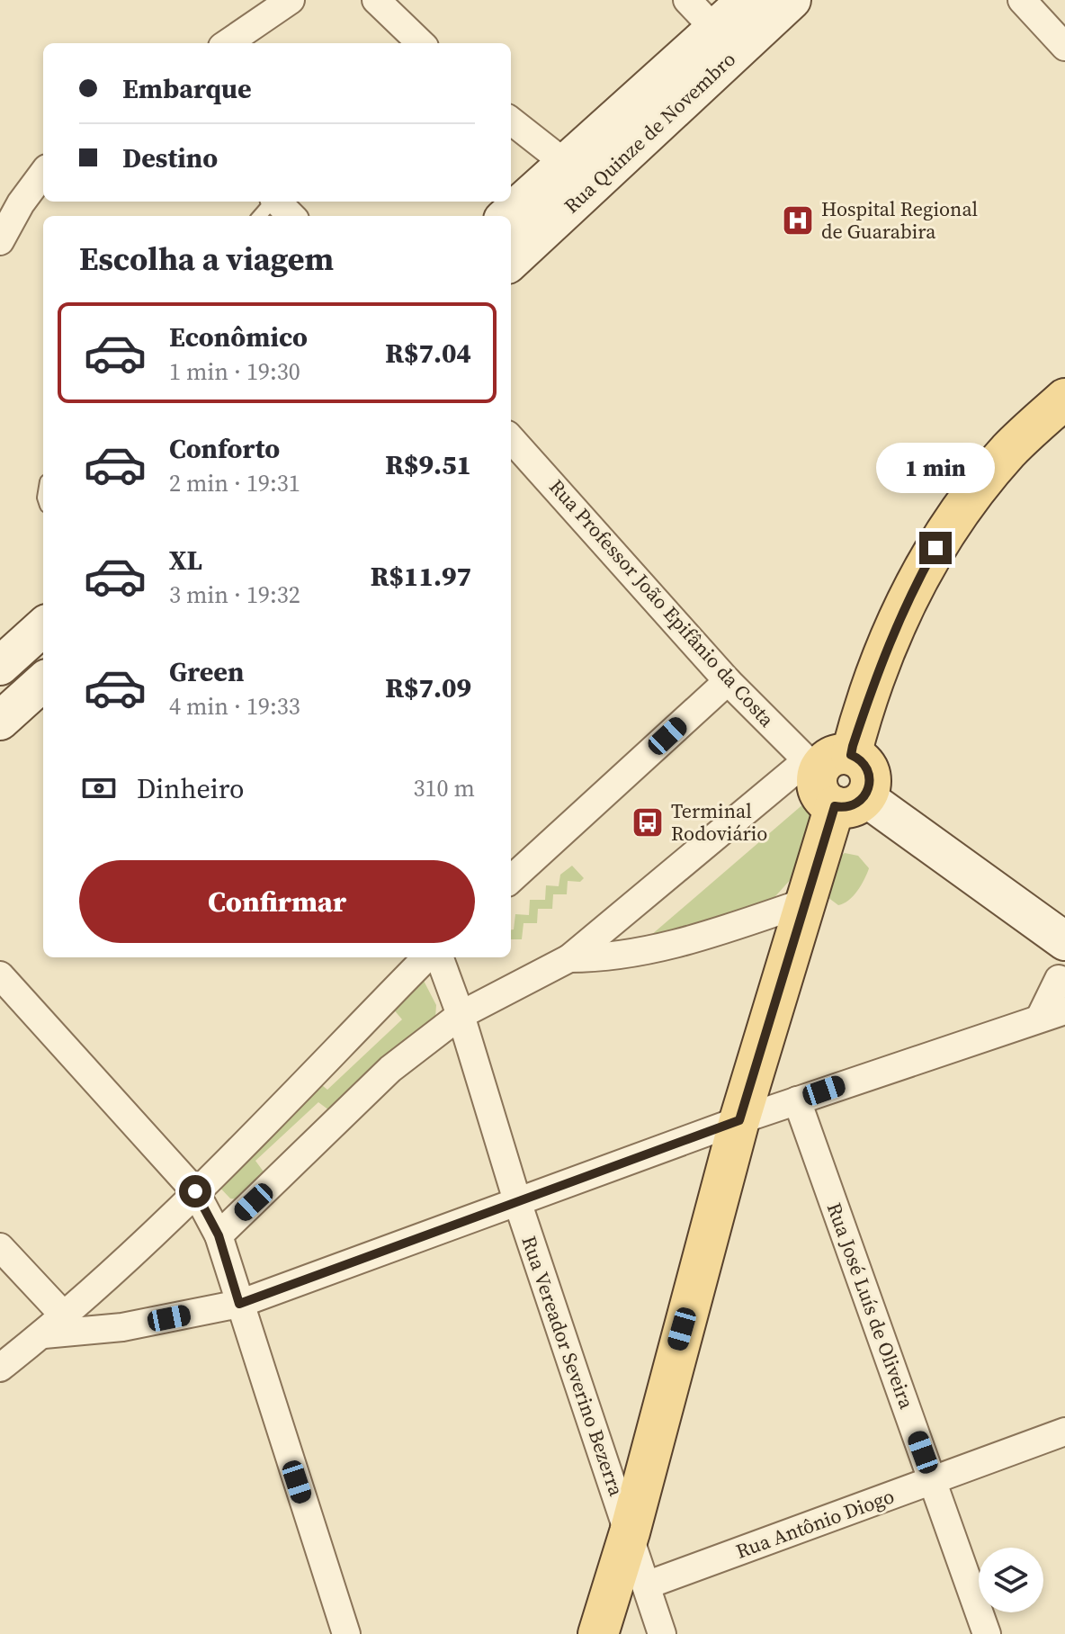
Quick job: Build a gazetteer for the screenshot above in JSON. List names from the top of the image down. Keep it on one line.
{"streets":{"street":["Rua Quinze de Novembro","Rua Professor João Epifânio da Costa","Rua José Luís de Oliveira","Rua Vereador Severino Bezerra","Rua Antônio Diogo"]},"crossings":[["Rua José Luís de Oliveira","Rua Antônio Diogo"],["Rua Vereador Severino Bezerra","Rua Antônio Diogo"]],"places":{"hospital":["Hospital Regional de Guarabira"],"bus stop":["Terminal Rodoviário"]},"page":{"banner":["Embarque","Destino"],"heading":"Escolha a viagem","list":[{"name":"Econômico","note":"1 min · 19:30","value":"R$7.04"},{"name":"Conforto","note":"2 min · 19:31","value":"R$9.51"},{"name":"XL","note":"3 min · 19:32","value":"R$11.97"},{"name":"Green","note":"4 min · 19:33","value":"R$7.09"}],"bubble":"1 min","pay":["Dinheiro","310 m"],"buttons":"Confirmar"}}
